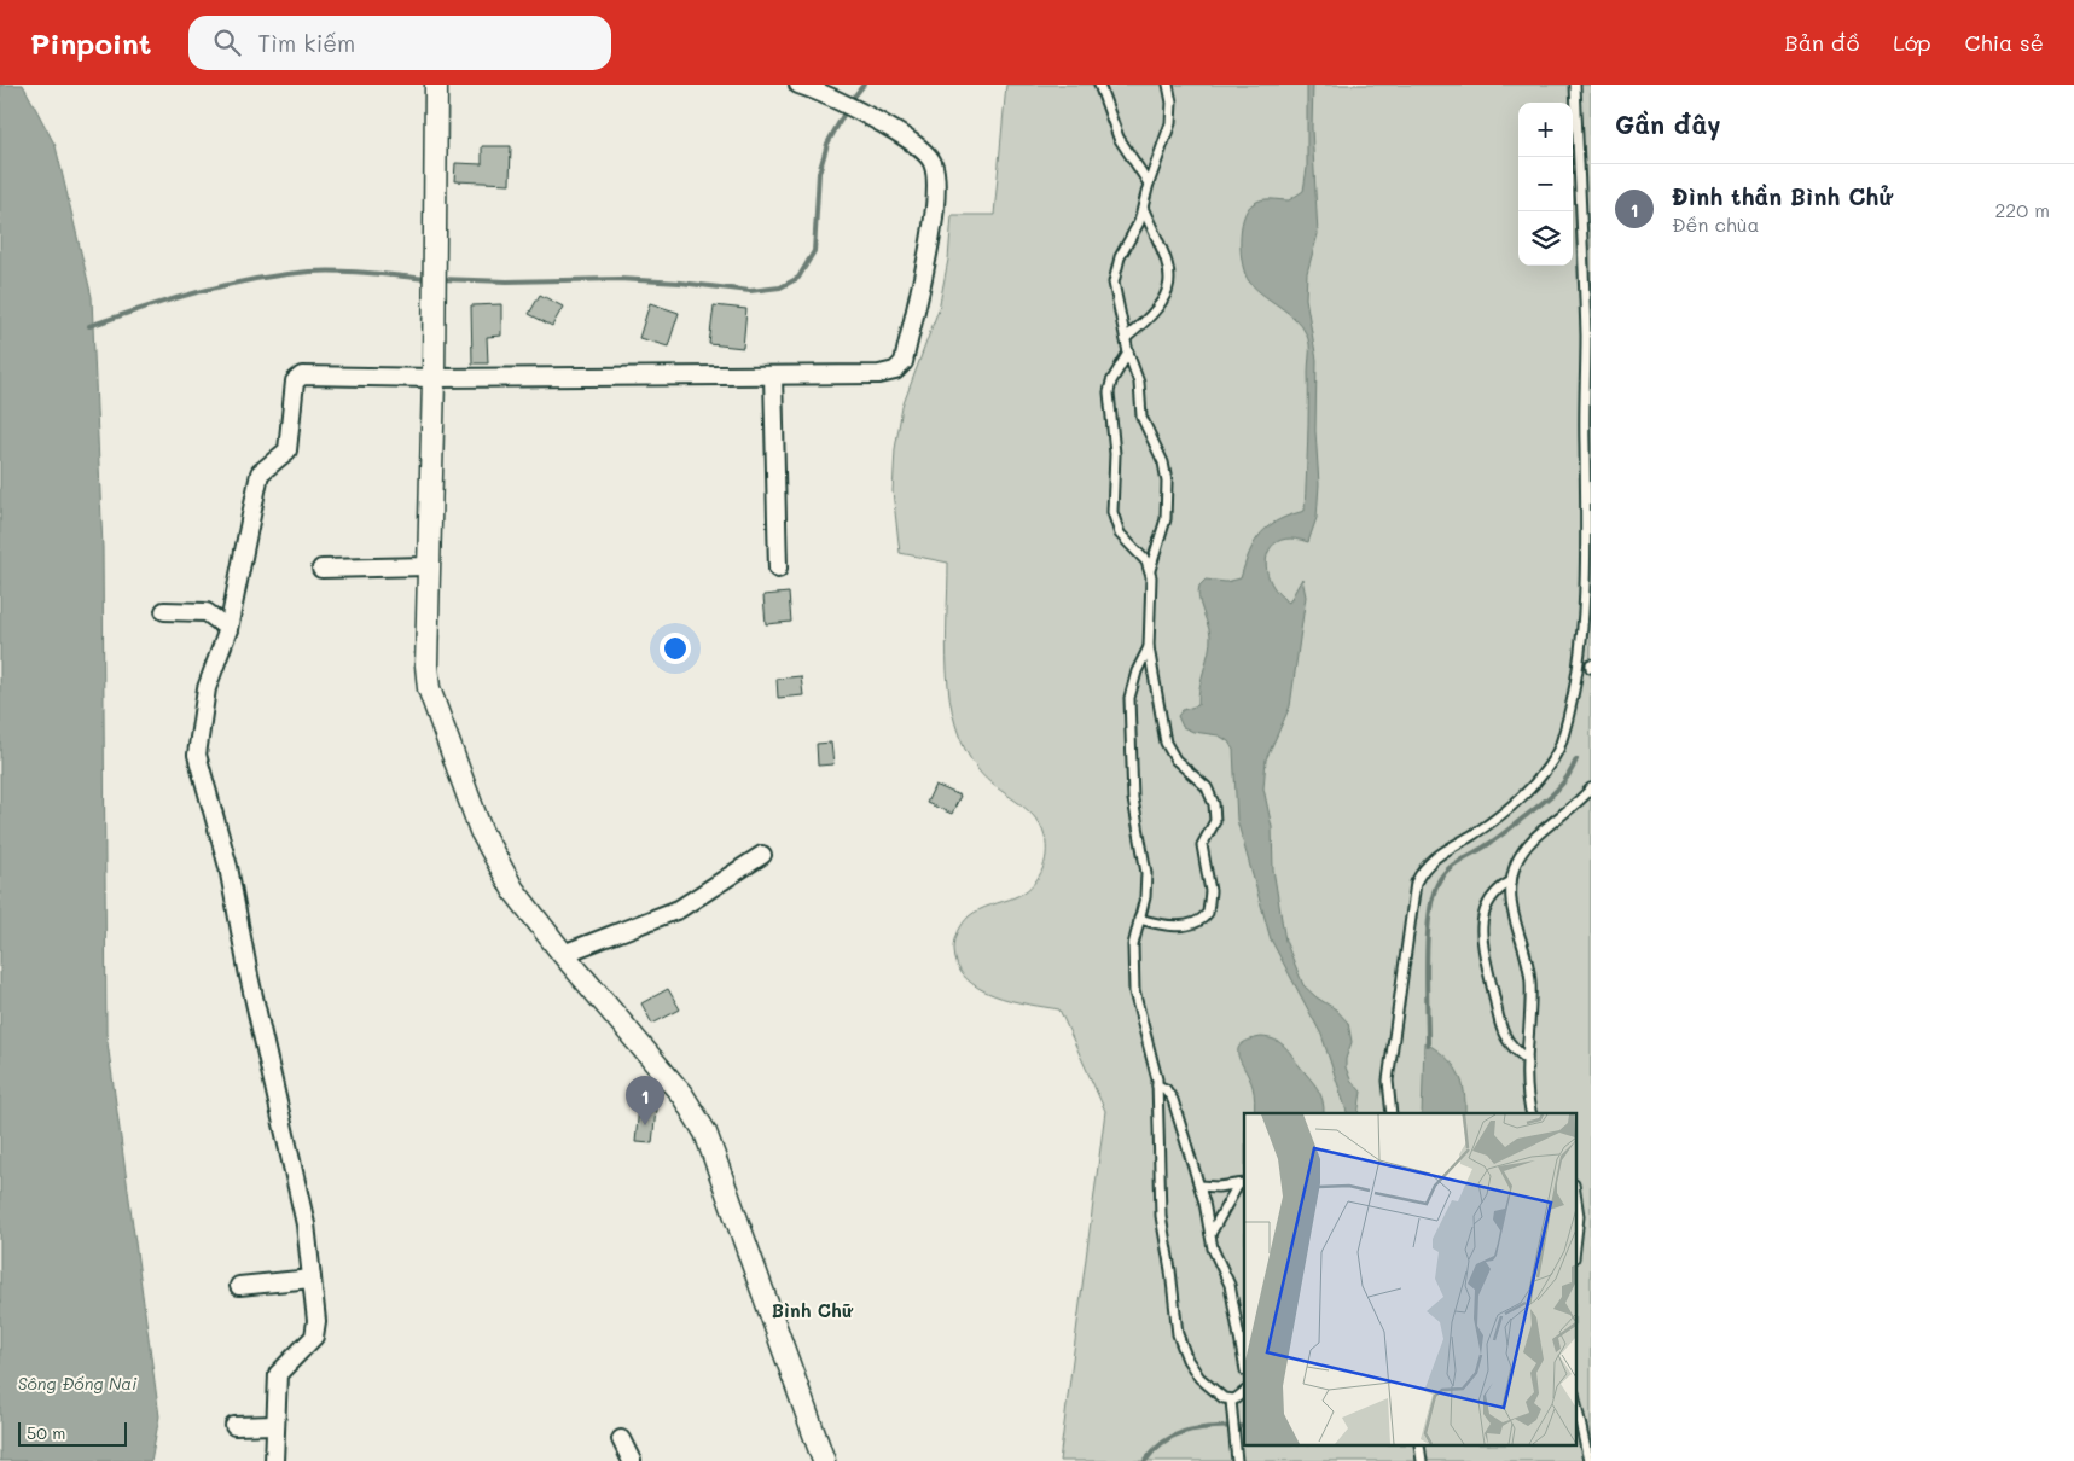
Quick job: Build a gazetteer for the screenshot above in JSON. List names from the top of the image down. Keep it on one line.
{"districts":["Bình Chữ"],"water":["Sông Đồng Nai"],"scale_bar":"50 m","page":{"header":"Pinpoint","search":"Tìm kiếm","nav":["Bản đồ","Lớp","Chia sẻ"],"heading":"Gần đây","map_buttons":["+","−"],"list":[{"mark":"1","name":"Đình thần Bình Chử","note":"Đền chùa","value":"220 m"}],"pins":"1","scale":"50 m"}}
